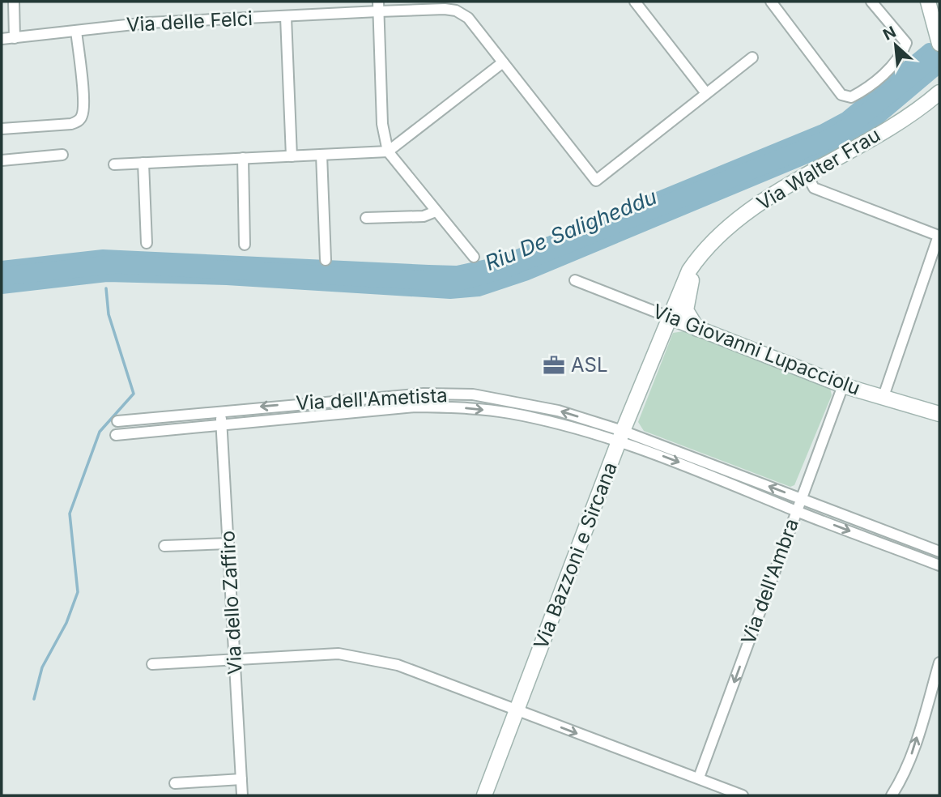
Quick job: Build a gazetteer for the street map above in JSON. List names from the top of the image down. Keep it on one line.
{"streets":{"street":["Via delle Felci","Via Walter Frau","Via Giovanni Lupacciolu","Via dell'Ametista","Via Bazzoni e Sircana","Via dell'Ambra","Via dello Zaffiro"]},"crossings":[["Via Walter Frau","Via Giovanni Lupacciolu"],["Via Walter Frau","Via Bazzoni e Sircana"],["Via Giovanni Lupacciolu","Via Bazzoni e Sircana"],["Via Giovanni Lupacciolu","Via dell'Ambra"],["Via dell'Ametista","Via Bazzoni e Sircana"],["Via dell'Ametista","Via dello Zaffiro"]],"one_way":["Via dell'Ambra"],"water":["Riu De Saligheddu"],"places":{"office":["ASL"]},"north":"top left"}
